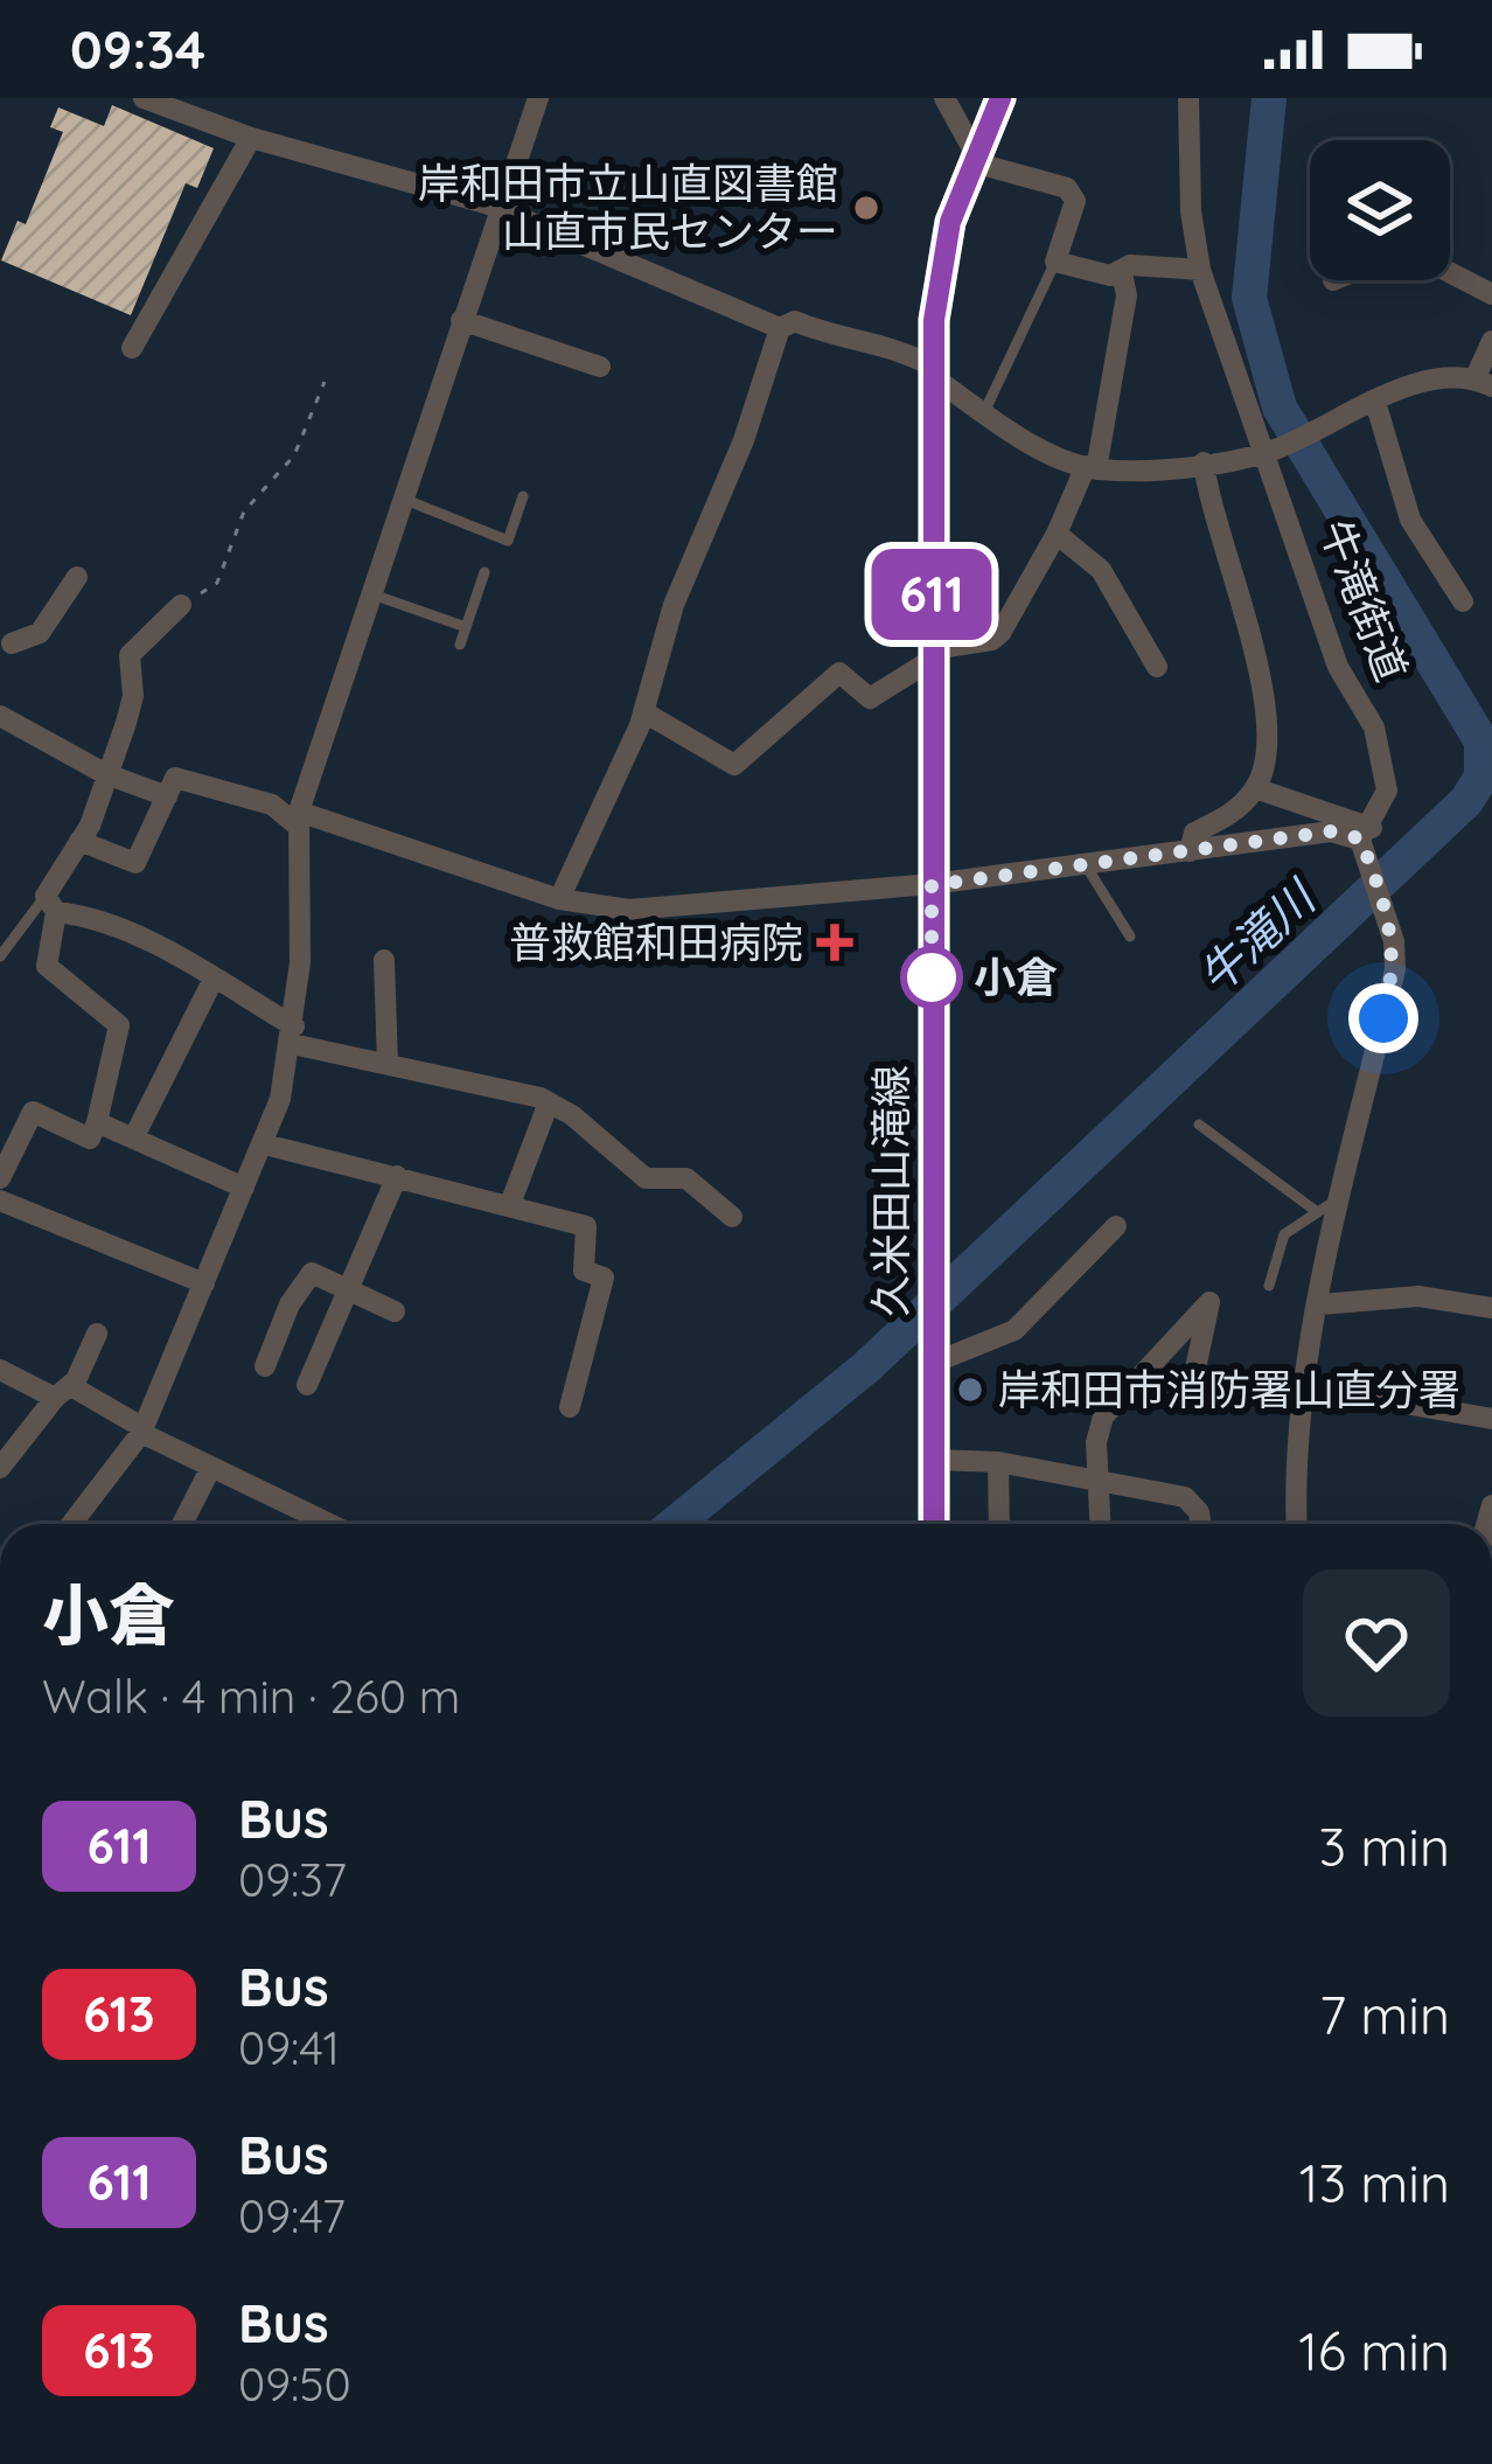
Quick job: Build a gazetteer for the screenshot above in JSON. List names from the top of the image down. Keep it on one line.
{"streets":{"street":["牛滝街道","久米田山滝線"]},"water":["牛滝川"],"places":{"other":["岸和田市立山直図書館 山直市民センター","小倉","岸和田市消防署山直分署"],"health":["普救館和田病院"]},"lines":["bus line 611"],"page":{"status":"09:34","on_map":"611","heading":["小倉","Walk · 4 min · 260 m"],"list":[{"mark":"611","name":"Bus","note":"09:37","value":"3 min"},{"mark":"613","name":"Bus","note":"09:41","value":"7 min"},{"mark":"611","name":"Bus","note":"09:47","value":"13 min"},{"mark":"613","name":"Bus","note":"09:50","value":"16 min"}]}}
